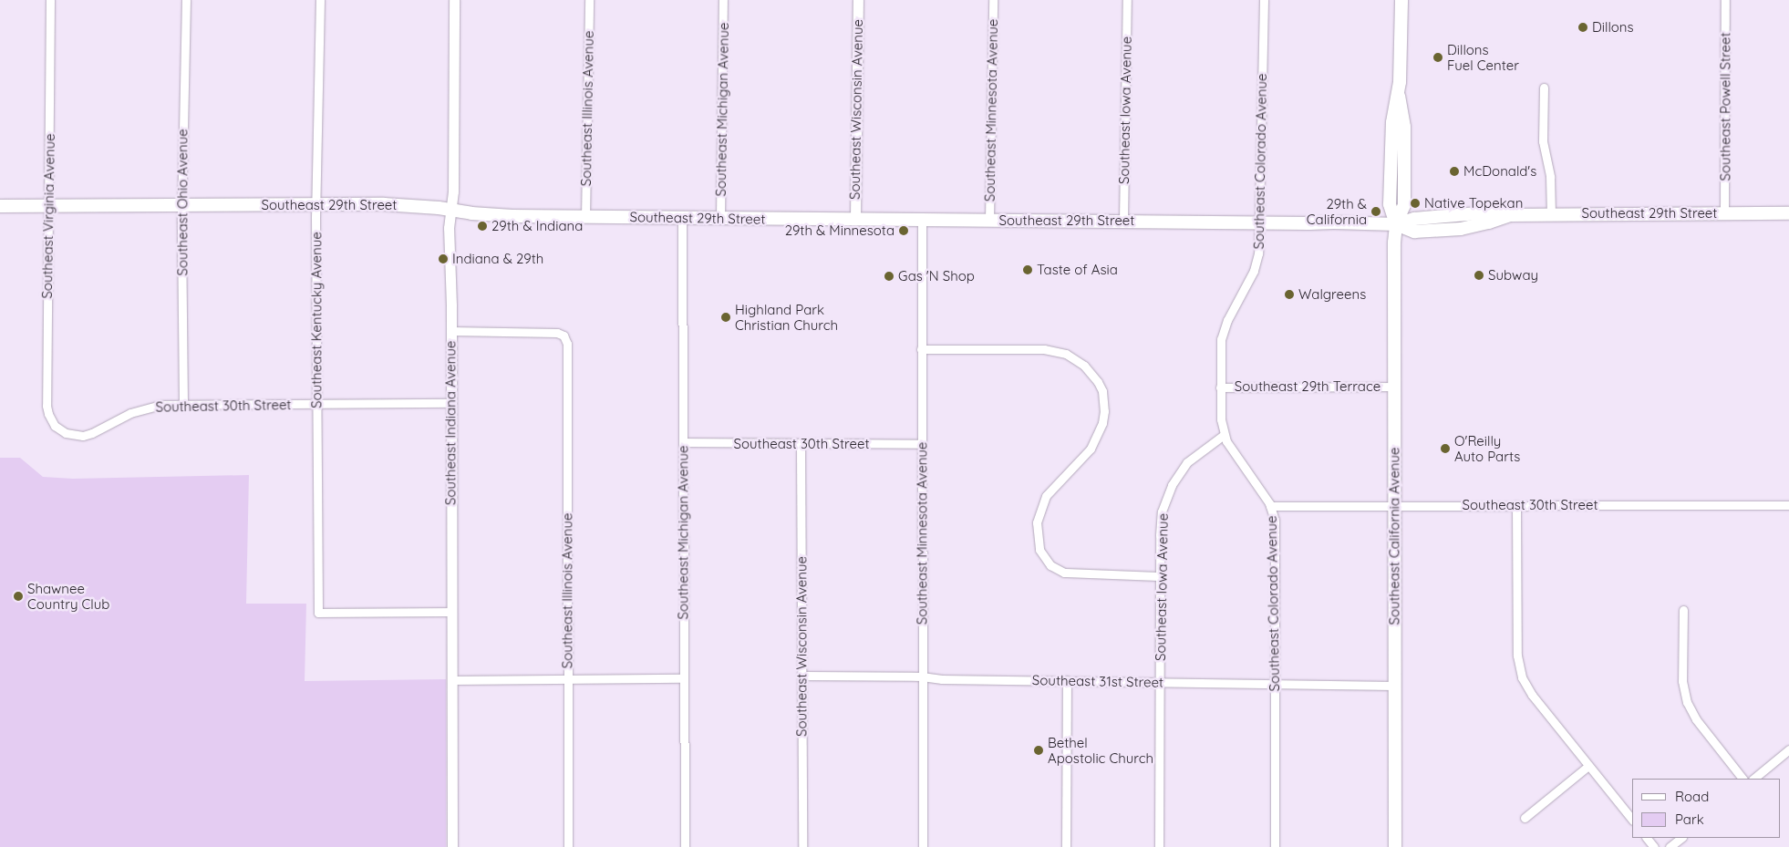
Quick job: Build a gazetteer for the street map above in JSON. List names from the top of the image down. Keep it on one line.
{"streets":{"main road":["Southeast 29th Street","Southeast California Avenue"],"street":["Southeast Powell Street","Southeast Illinois Avenue","Southeast Michigan Avenue","Southeast Wisconsin Avenue","Southeast Minnesota Avenue","Southeast Iowa Avenue","Southeast Colorado Avenue","Southeast Ohio Avenue","Southeast Virginia Avenue","Southeast Kentucky Avenue","Southeast 29th Terrace","Southeast 30th Street","Southeast Indiana Avenue","Southeast 31st Street"]},"crossings":[["Southeast Powell Street","Southeast 29th Street"],["Southeast Illinois Avenue","Southeast 29th Street"],["Southeast Illinois Avenue","Southeast Indiana Avenue"],["Southeast Michigan Avenue","Southeast 29th Street"],["Southeast Michigan Avenue","Southeast 30th Street"],["Southeast Wisconsin Avenue","Southeast 29th Street"],["Southeast Wisconsin Avenue","Southeast 30th Street"],["Southeast Wisconsin Avenue","Southeast 31st Street"],["Southeast Minnesota Avenue","Southeast 29th Street"],["Southeast Minnesota Avenue","Southeast 30th Street"],["Southeast Minnesota Avenue","Southeast 31st Street"],["Southeast Iowa Avenue","Southeast Colorado Avenue"],["Southeast Iowa Avenue","Southeast 29th Street"],["Southeast Iowa Avenue","Southeast 31st Street"],["Southeast Colorado Avenue","Southeast 29th Street"],["Southeast Colorado Avenue","Southeast 29th Terrace"],["Southeast Colorado Avenue","Southeast 30th Street"],["Southeast Colorado Avenue","Southeast 31st Street"],["Southeast Ohio Avenue","Southeast 29th Street"],["Southeast Ohio Avenue","Southeast 30th Street"],["Southeast 29th Street","Southeast Virginia Avenue"],["Southeast 29th Street","Southeast Kentucky Avenue"],["Southeast 29th Street","Southeast Indiana Avenue"],["Southeast 29th Street","Southeast California Avenue"],["Southeast Virginia Avenue","Southeast 30th Street"],["Southeast Kentucky Avenue","Southeast 30th Street"],["Southeast Kentucky Avenue","Southeast Indiana Avenue"],["Southeast 29th Terrace","Southeast California Avenue"],["Southeast 30th Street","Southeast Indiana Avenue"],["Southeast 30th Street","Southeast California Avenue"],["Southeast California Avenue","Southeast 31st Street"]],"places":["Dillons","Dillons Fuel Center","McDonald's","Native Topekan","29th & California","29th & Indiana","29th & Minnesota","Indiana & 29th","Taste of Asia","Subway","Gas 'N Shop","Walgreens","Highland Park Christian Church","O'Reilly Auto Parts","Shawnee Country Club","Bethel Apostolic Church"],"legend":["Road","Park"]}
